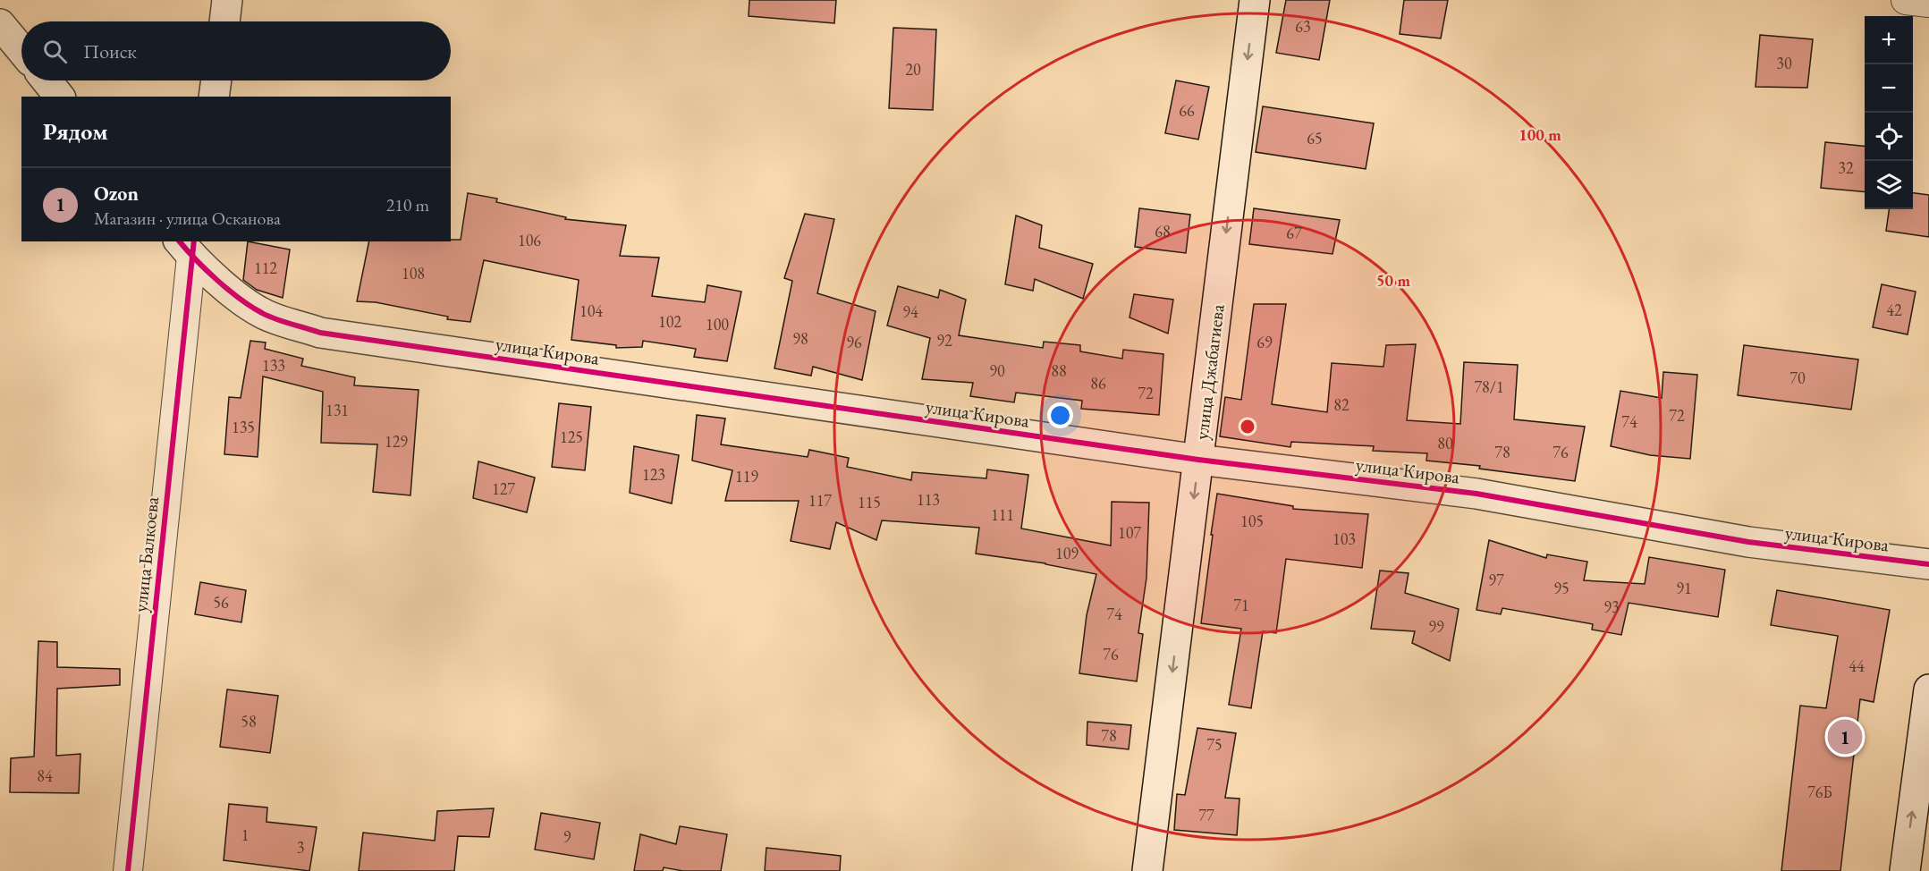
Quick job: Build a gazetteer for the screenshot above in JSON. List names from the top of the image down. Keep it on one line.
{"streets":{"street":["улица Кирова","улица Джабагиева","улица Балкоева"]},"crossings":[["улица Кирова","улица Джабагиева"],["улица Кирова","улица Балкоева"]],"one_way":["улица Джабагиева"],"house_numbers":["63","30","20","66","65","32","68","67","106","112","108","42","104","94","102","100","98","92","96","69","133","90","88","70","86","78/1","72","82","131","72","74","135","125","129","80","78","76","123","119","127","113","117","115","111","105","107","103","109","97","95","91","56","71","93","74","99","76","44","58","78","75","84","76Б","77","1","9","3"],"page":{"map_buttons":["+","−"],"search":"Поиск","heading":"Рядом","list":[{"mark":"1","name":"Ozon","note":"Магазин · улица Осканова","value":"210 m"}],"pins":"1"},"rings":["100 m","50 m"]}
